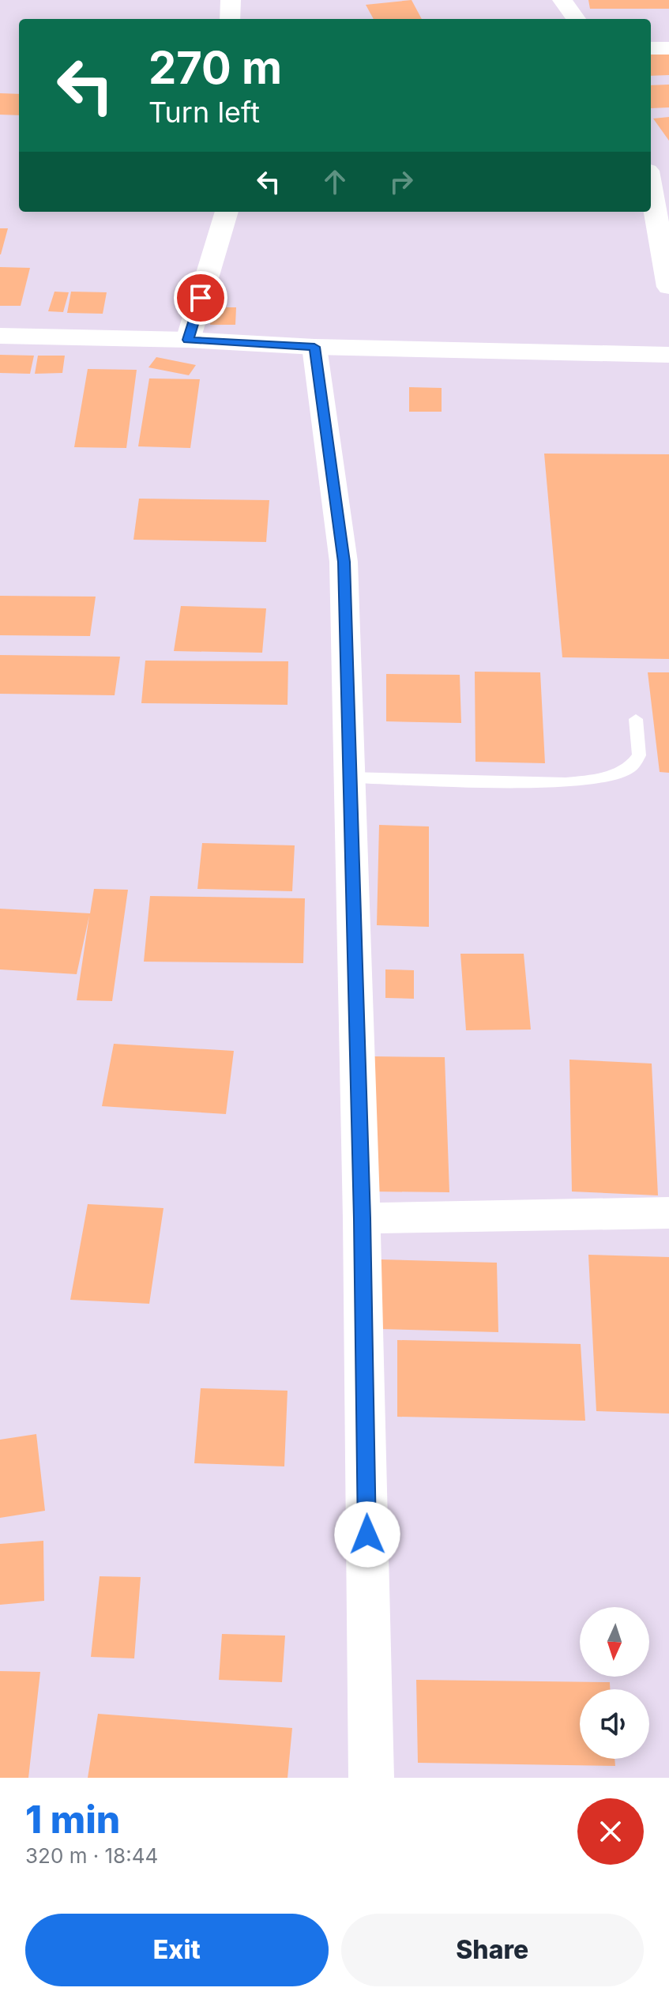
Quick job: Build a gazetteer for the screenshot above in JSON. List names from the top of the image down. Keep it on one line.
{"north":"bottom","page":{"turn":["270 m","Turn left"],"heading":["1 min","320 m · 18:44"],"buttons":["Exit","Share"]}}
